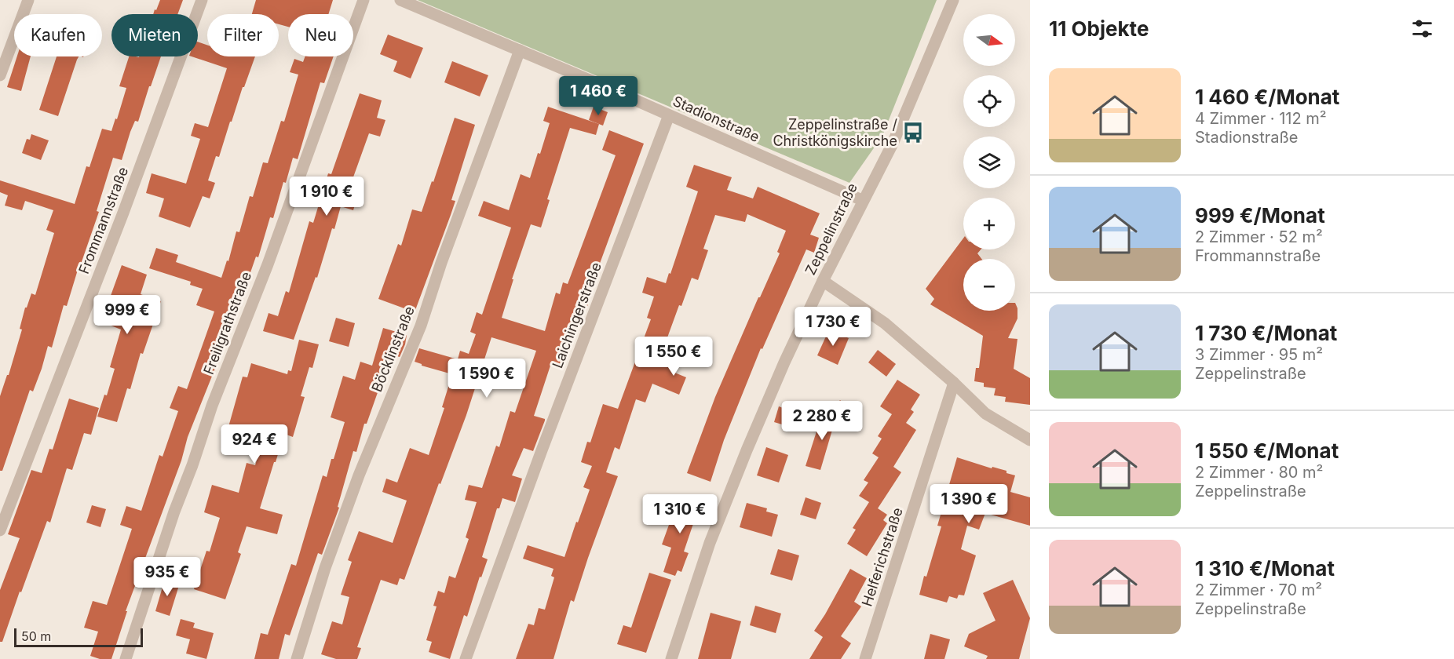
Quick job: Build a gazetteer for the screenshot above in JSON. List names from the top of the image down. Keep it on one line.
{"streets":{"street":["Stadionstraße","Frommannstraße","Zeppelinstraße","Laichingerstraße","Freiligrathstraße","Böcklinstraße","Helferichstraße"]},"crossings":[["Stadionstraße","Zeppelinstraße"],["Stadionstraße","Laichingerstraße"],["Stadionstraße","Böcklinstraße"]],"places":{"bus stop":["Zeppelinstraße / Christkönigskirche"]},"scale_bar":"50 m","north":"right","page":{"heading":"11 Objekte","map_buttons":["+","−"],"chip":["Kaufen","Mieten","Filter","Neu"],"list":[{"name":"1 460 €/Monat","note":"4 Zimmer · 112 m² · Stadionstraße"},{"name":"999 €/Monat","note":"2 Zimmer · 52 m² · Frommannstraße"},{"name":"1 730 €/Monat","note":"3 Zimmer · 95 m² · Zeppelinstraße"},{"name":"1 550 €/Monat","note":"2 Zimmer · 80 m² · Zeppelinstraße"},{"name":"1 310 €/Monat","note":"2 Zimmer · 70 m² · Zeppelinstraße"}],"price":["1 460 €","1 910 €","999 €","1 730 €","1 550 €","1 590 €","2 280 €","924 €","1 390 €","1 310 €","935 €"],"scale":"50 m"}}
